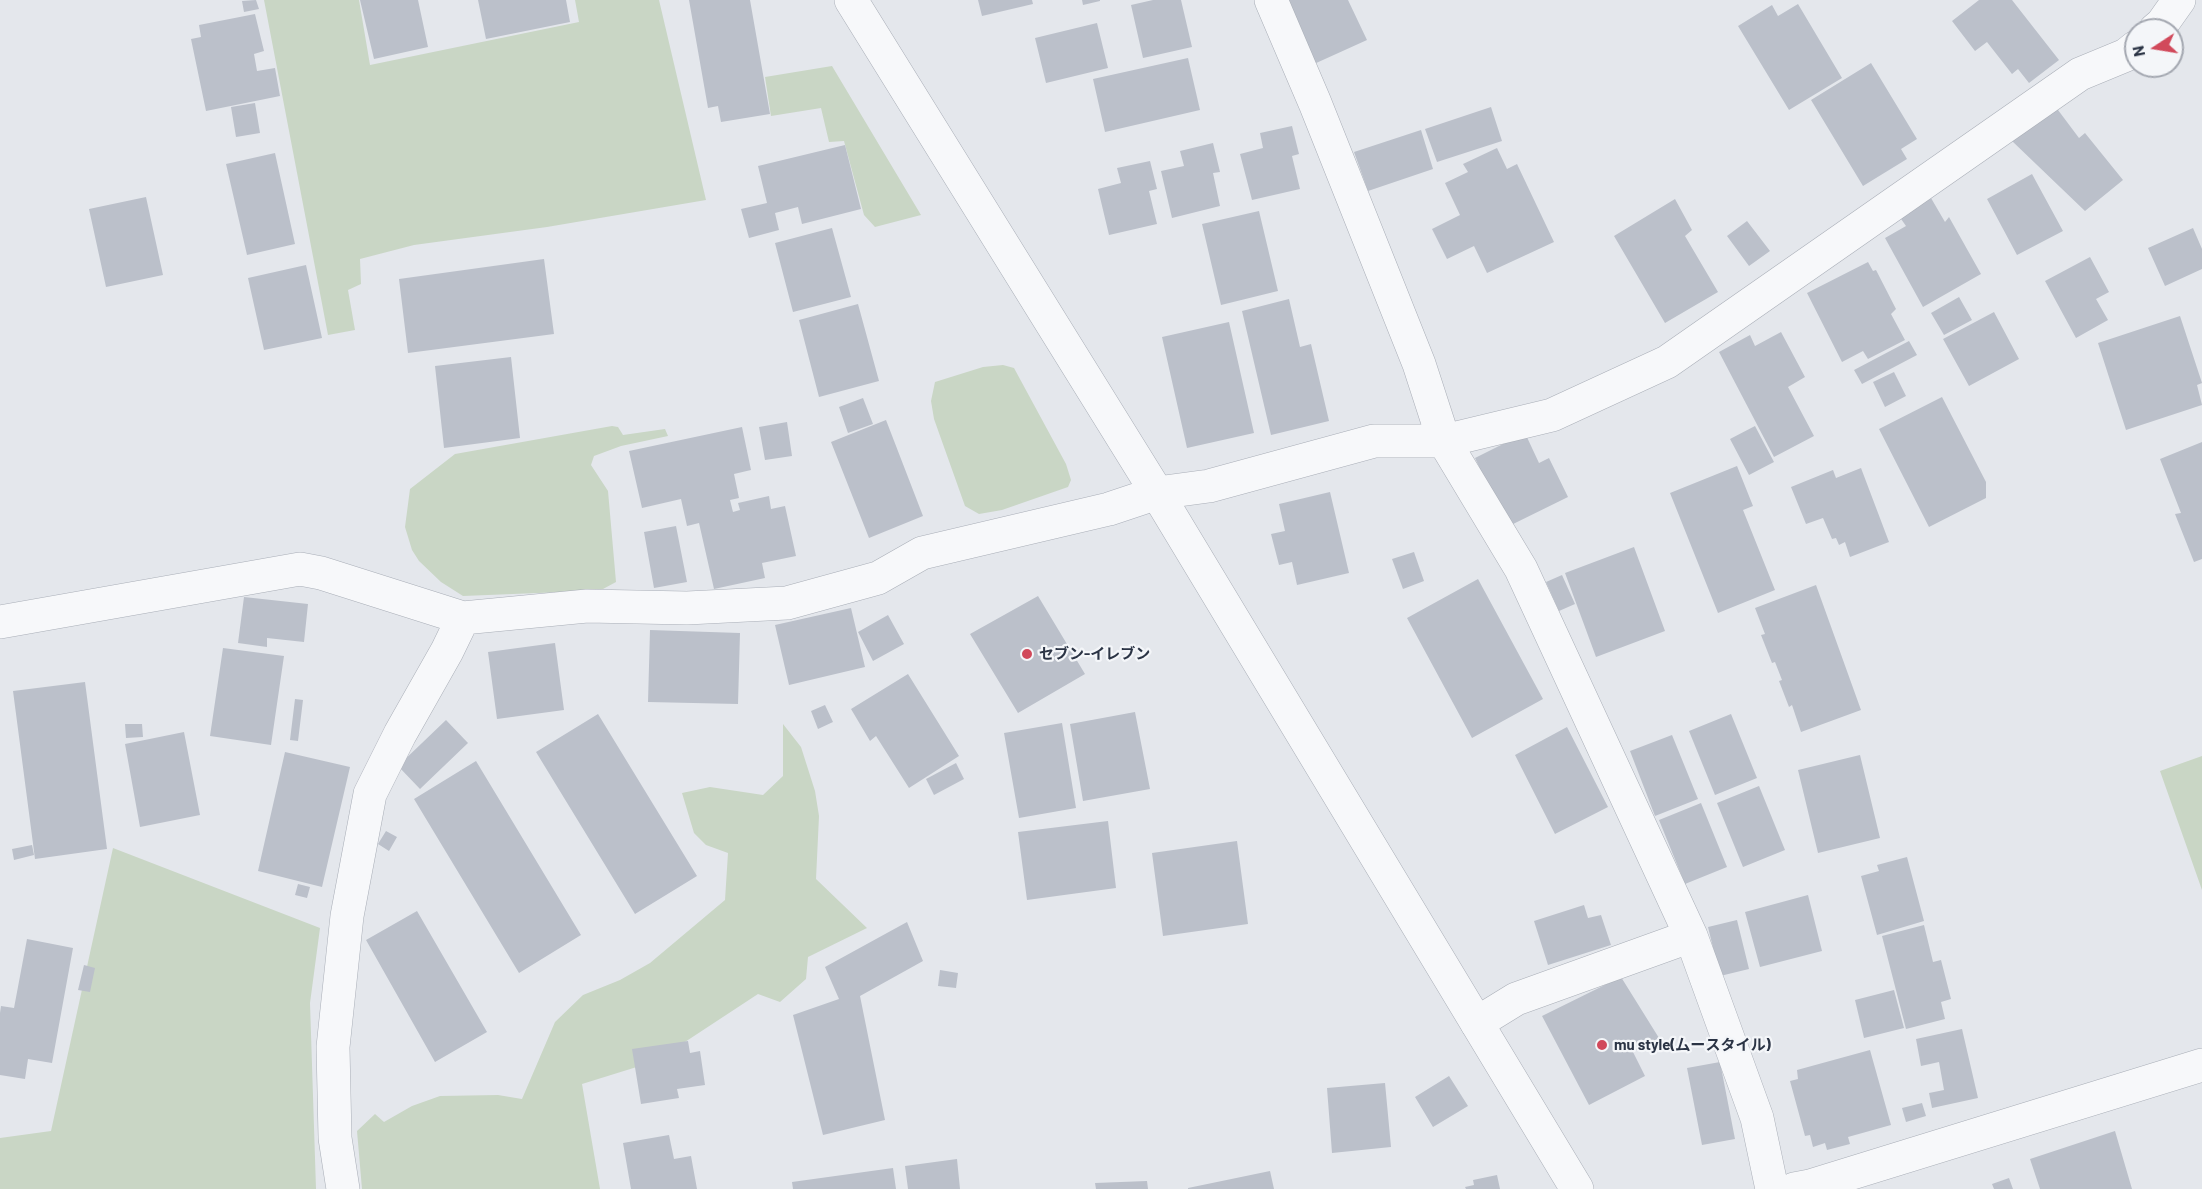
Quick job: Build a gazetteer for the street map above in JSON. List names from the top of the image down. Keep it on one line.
{"places":["セブン-イレブン","mu style(厶ースタイル)"],"north":"left"}
